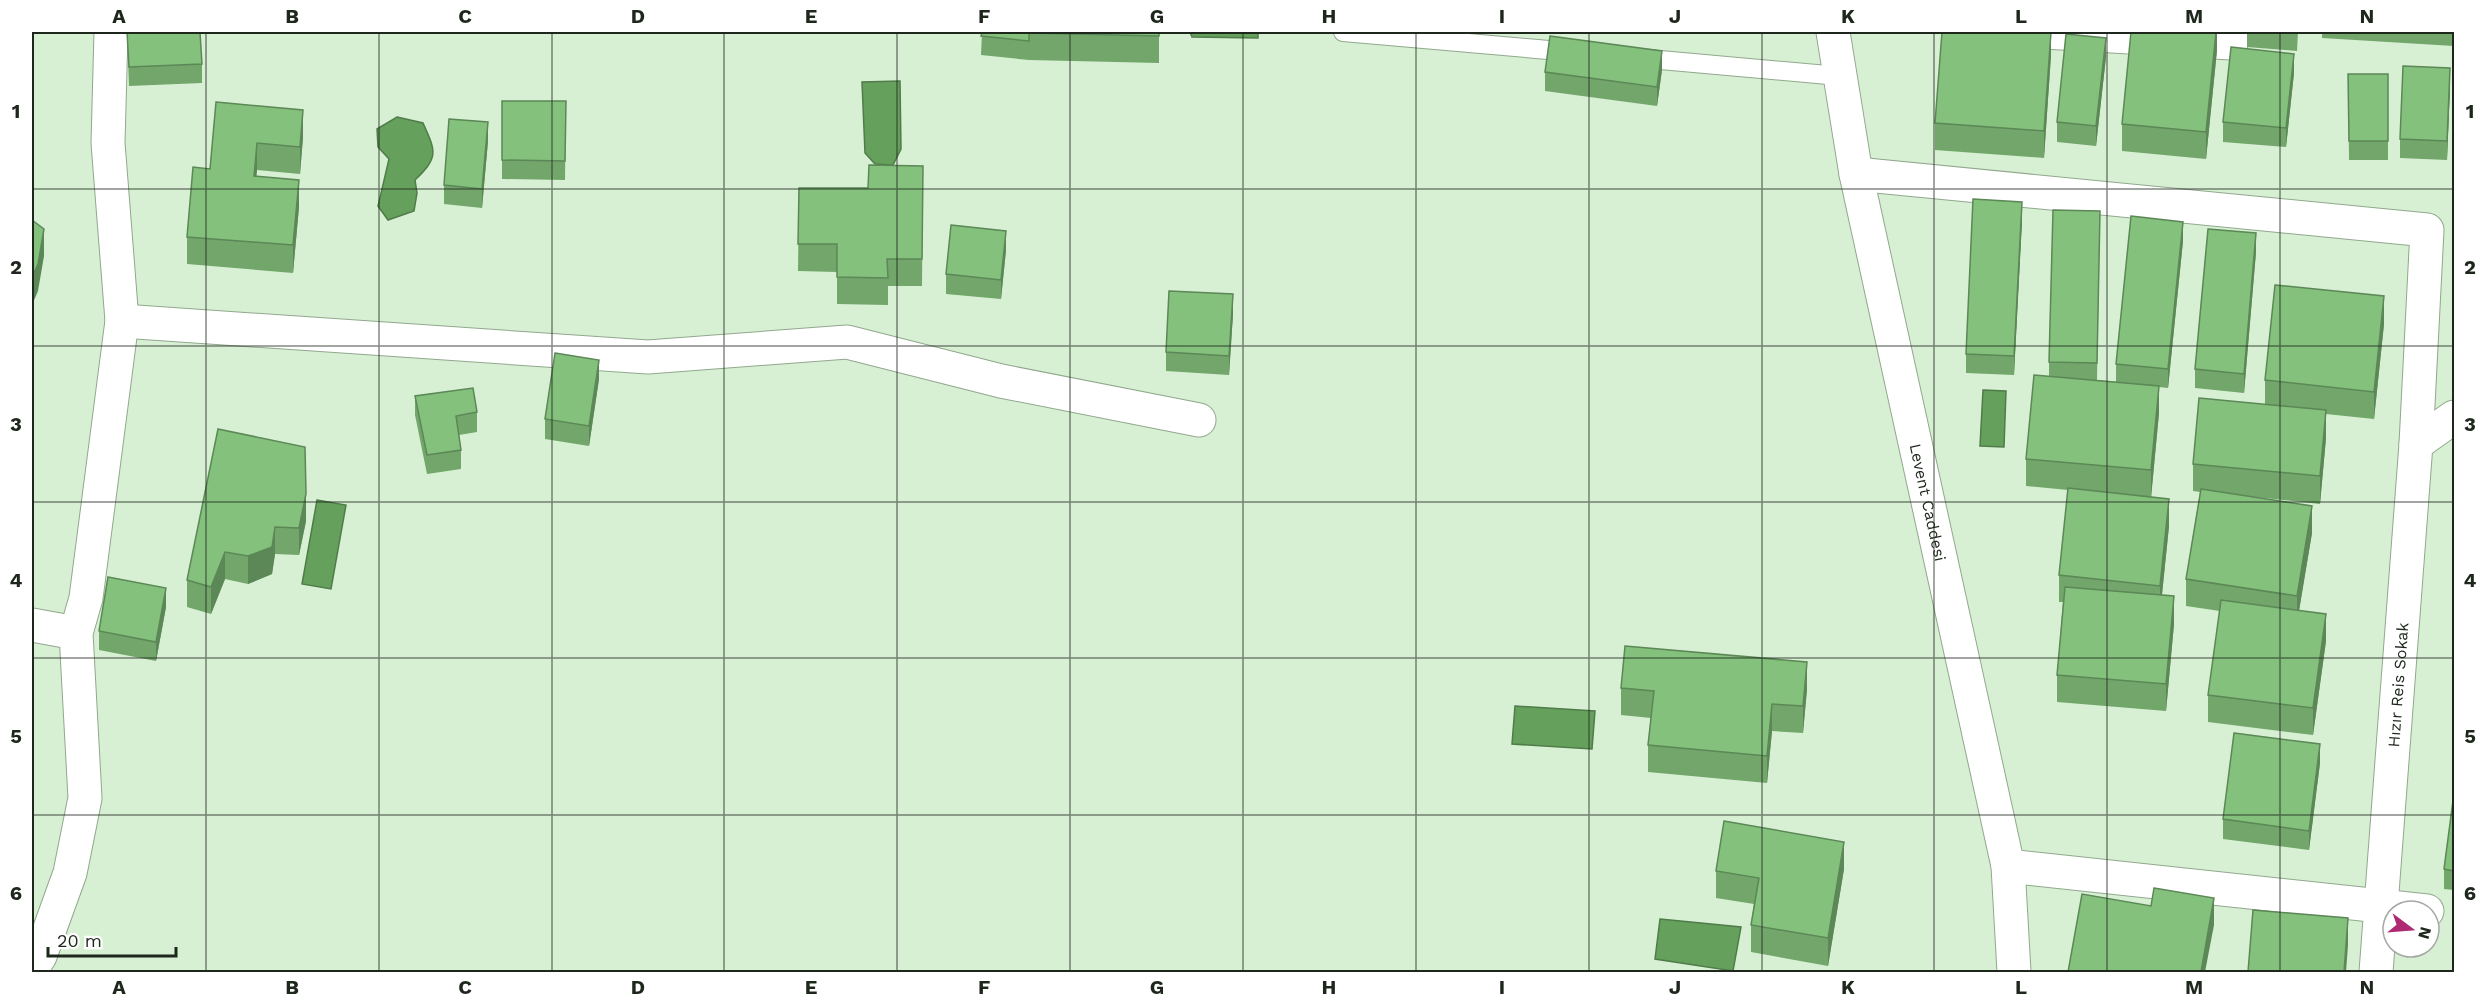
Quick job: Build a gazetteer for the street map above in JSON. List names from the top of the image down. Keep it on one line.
{"streets":{"street":["Levent Caddesi","Hızır Reis Sokak"]},"scale_bar":"20 m","north":"right","grid":{"columns":["A","B","C","D","E","F","G","H","I","J","K","L","M","N"],"rows":["1","2","3","4","5","6"]}}
